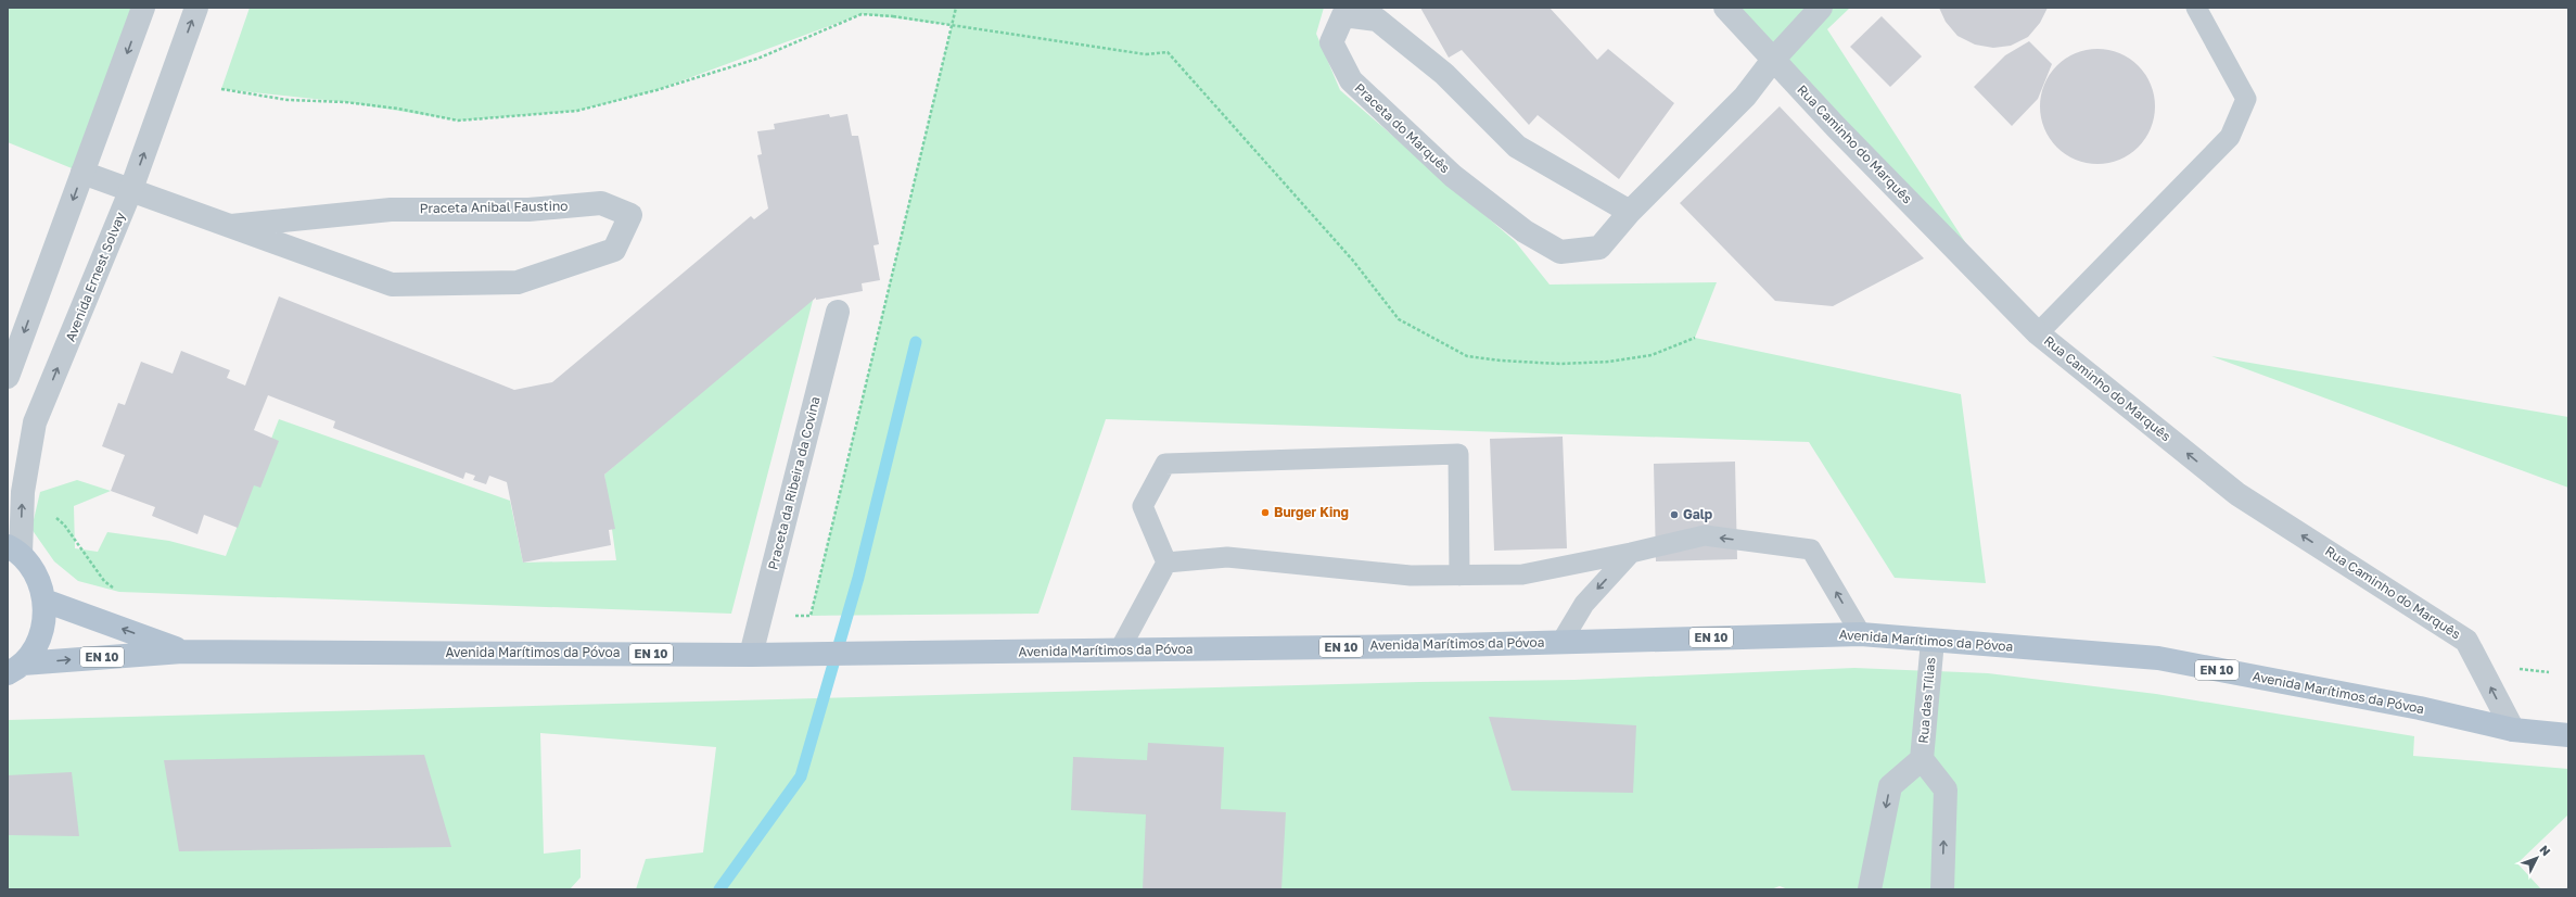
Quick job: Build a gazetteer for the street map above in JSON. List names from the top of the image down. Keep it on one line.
{"streets":{"main road":["EN 10","Avenida Marítimos da Póvoa"],"street":["Praceta do Marquês","Rua Caminho do Marquês","Praceta Anibal Faustino","Avenida Ernest Solvay","Praceta da Ribeira da Covina","Rua das Tílias"]},"crossings":[["Praceta do Marquês","Rua Caminho do Marquês"],["Rua Caminho do Marquês","Avenida Marítimos da Póvoa"],["Praceta Anibal Faustino","Avenida Ernest Solvay"],["Avenida Ernest Solvay","Avenida Marítimos da Póvoa"],["Praceta da Ribeira da Covina","Avenida Marítimos da Póvoa"],["Avenida Marítimos da Póvoa","Rua das Tílias"]],"one_way":["Rua Caminho do Marquês"],"places":["Burger King","Galp"],"north":"top right"}
